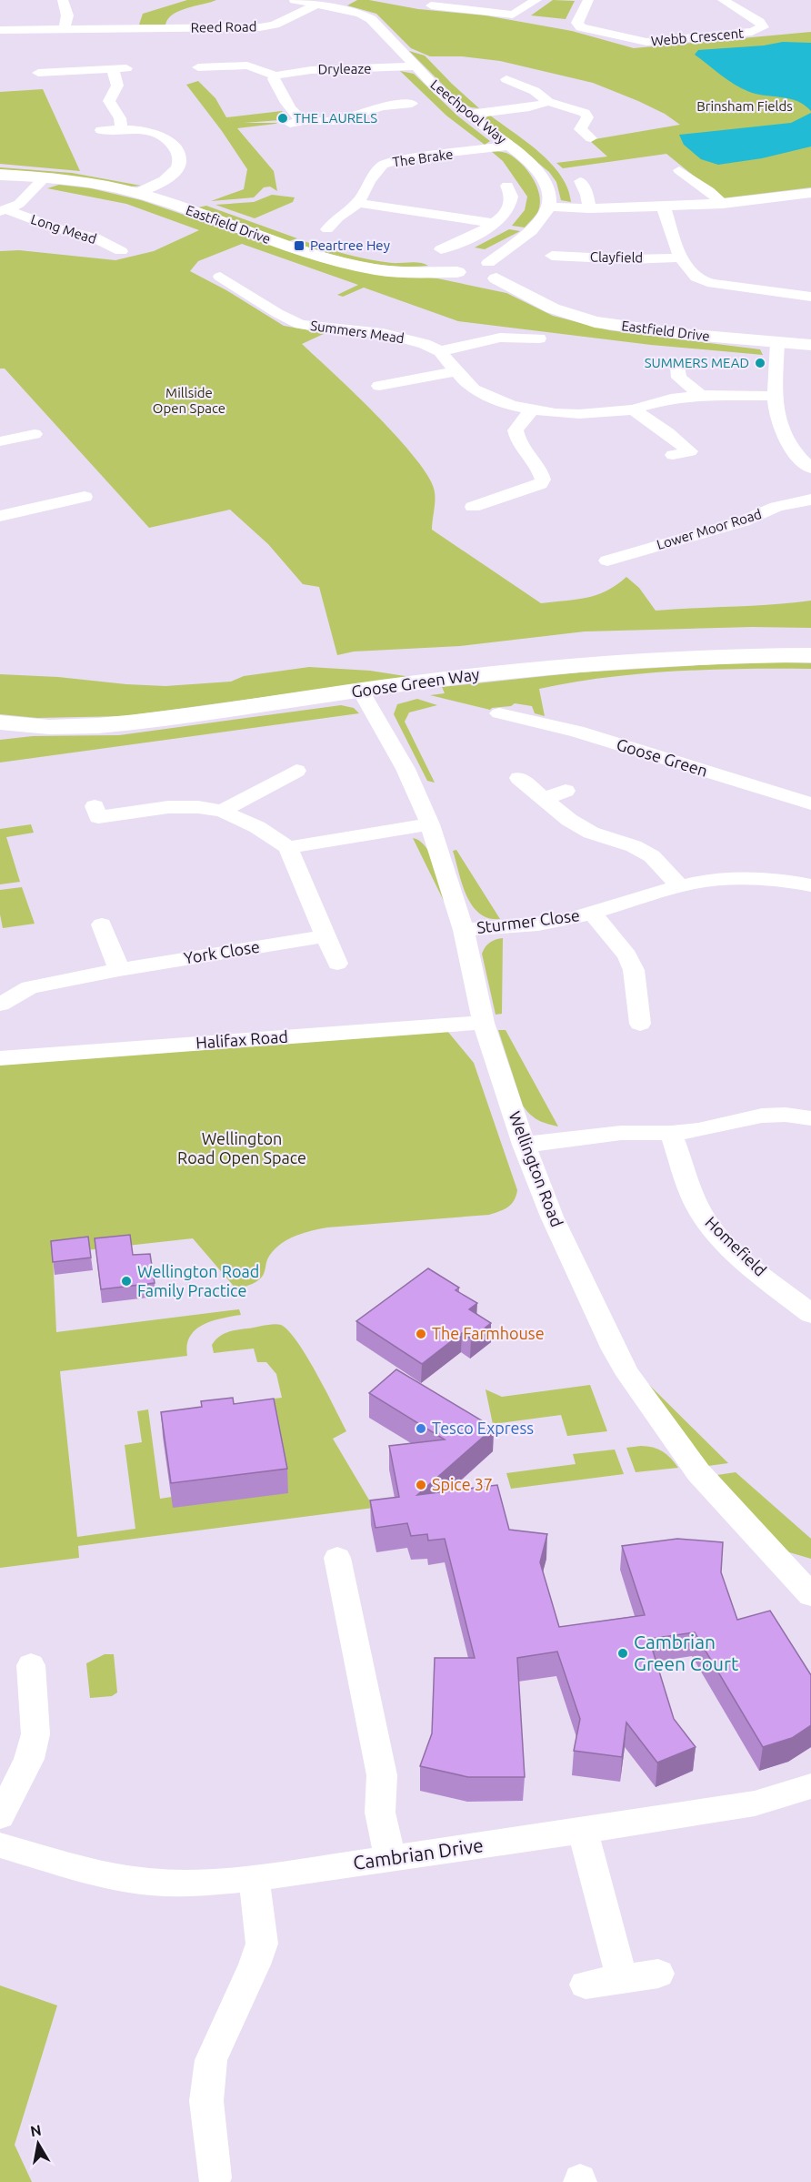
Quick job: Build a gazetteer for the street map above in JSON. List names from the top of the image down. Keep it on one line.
{"streets":{"main road":["Goose Green Way"],"street":["Reed Road","Webb Crescent","Dryleaze","Leechpool Way","The Brake","Eastfield Drive","Long Mead","Clayfield","Summers Mead","Lower Moor Road","Goose Green","Sturmer Close","York Close","Halifax Road","Wellington Road","Homefield","Cambrian Drive"]},"crossings":[["Reed Road","Leechpool Way"],["Dryleaze","Leechpool Way"],["Leechpool Way","The Brake"],["Eastfield Drive","Long Mead"],["Goose Green Way","Wellington Road"],["Sturmer Close","Wellington Road"],["Halifax Road","Wellington Road"]],"parks":["Brinsham Fields","Millside Open Space","Wellington Road Open Space"],"places":{"other":["THE LAURELS","SUMMERS MEAD","Wellington Road Family Practice","The Farmhouse","Tesco Express","Spice 37","Cambrian Green Court"],"transit":["Peartree Hey"]},"north":"top"}
